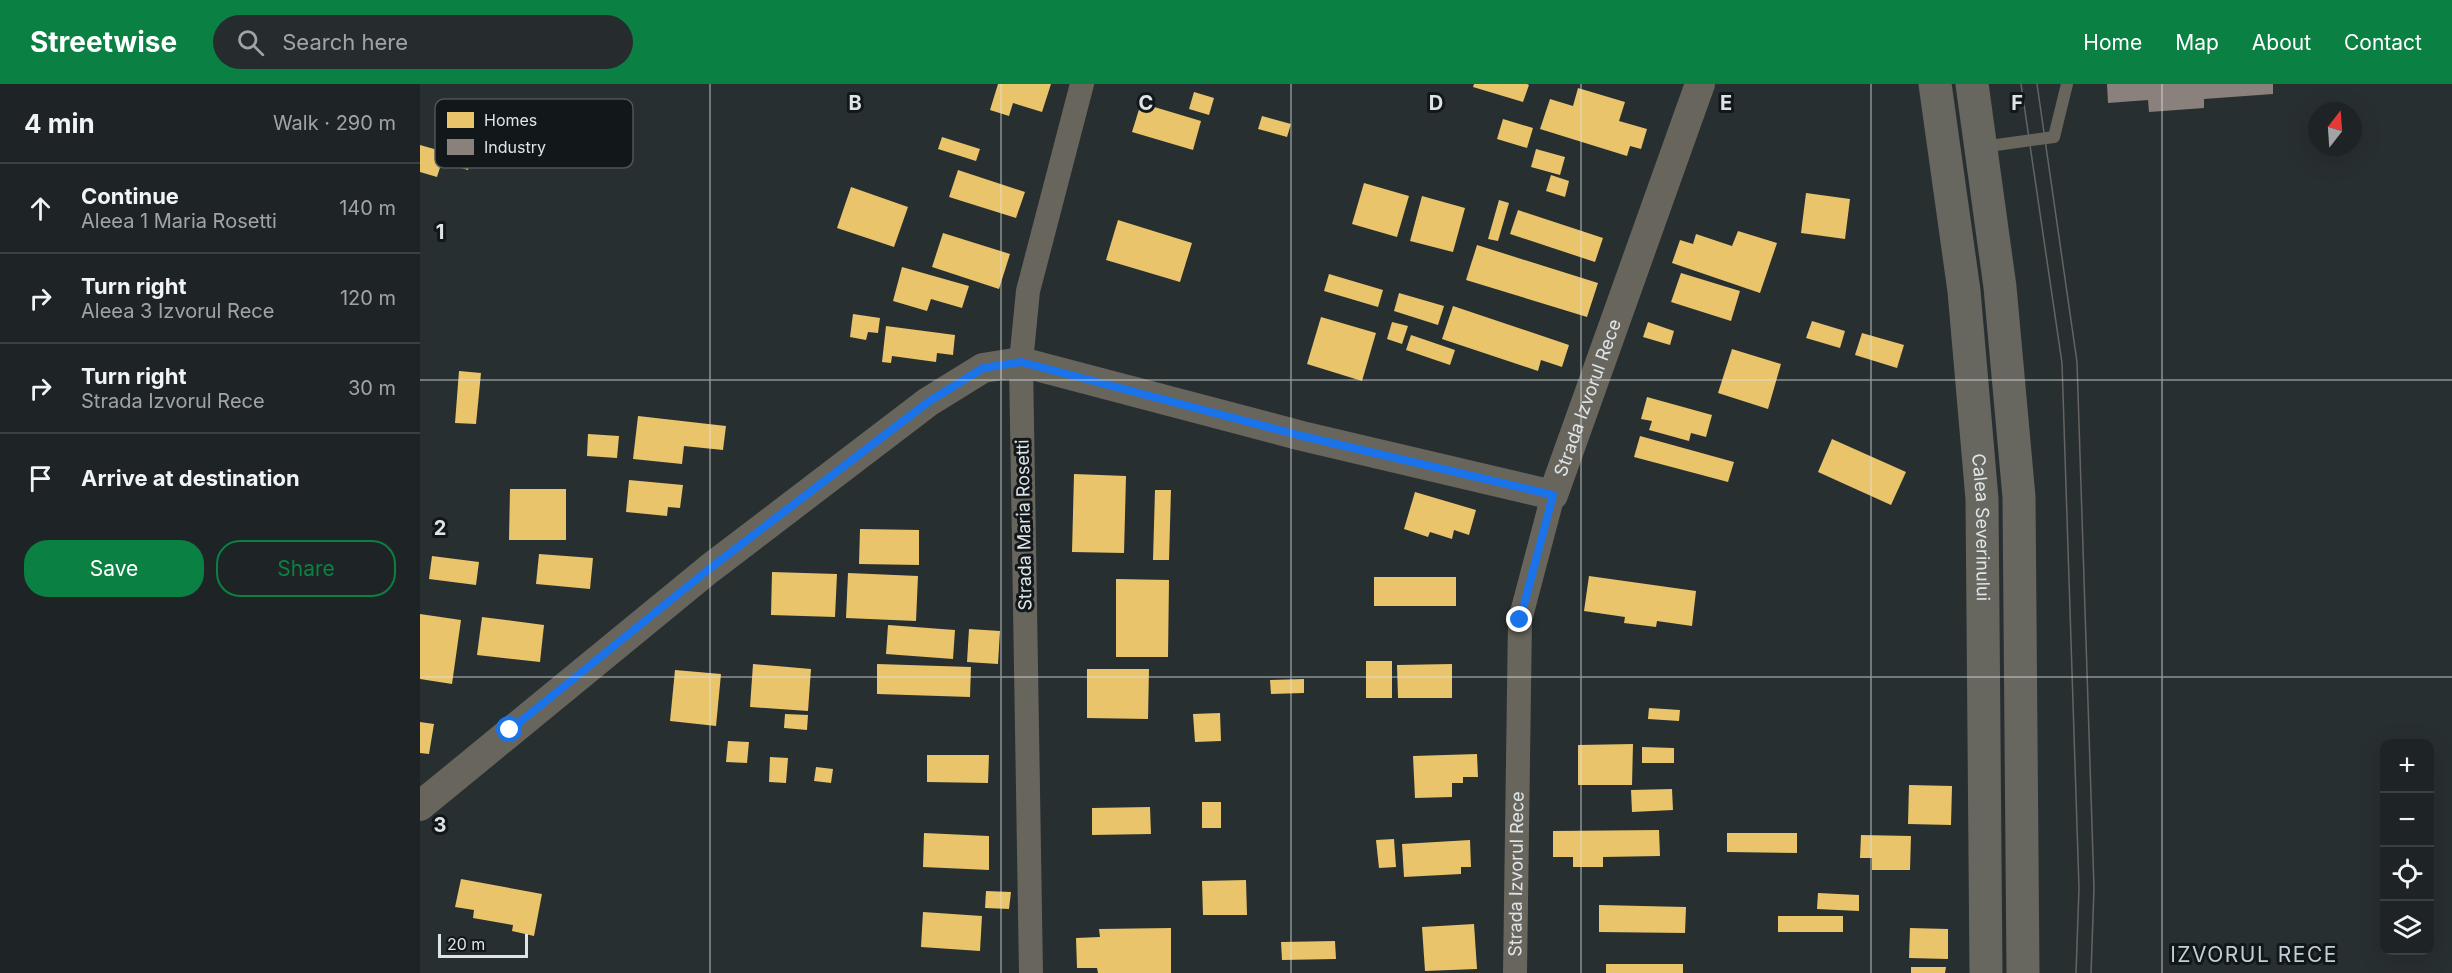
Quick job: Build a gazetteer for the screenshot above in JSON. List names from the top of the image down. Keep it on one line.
{"streets":{"main road":["Calea Severinului"],"street":["Strada Izvorul Rece","Strada Maria Rosetti"]},"districts":["IZVORUL RECE"],"legend":["Homes","Industry"],"scale_bar":"20 m","north":"top","page":{"header":"Streetwise","search":"Search here","nav":["Home","Map","About","Contact"],"heading":["4 min","Walk · 290 m"],"list":[["Continue","Aleea 1 Maria Rosetti","140 m"],["Turn right","Aleea 3 Izvorul Rece","120 m"],["Turn right","Strada Izvorul Rece","30 m"],"Arrive at destination"],"buttons":["Save","Share"],"map_buttons":["+","−"],"scale":"20 m"},"grid":{"columns":["B","C","D","E","F"],"rows":["1","2","3"]}}
